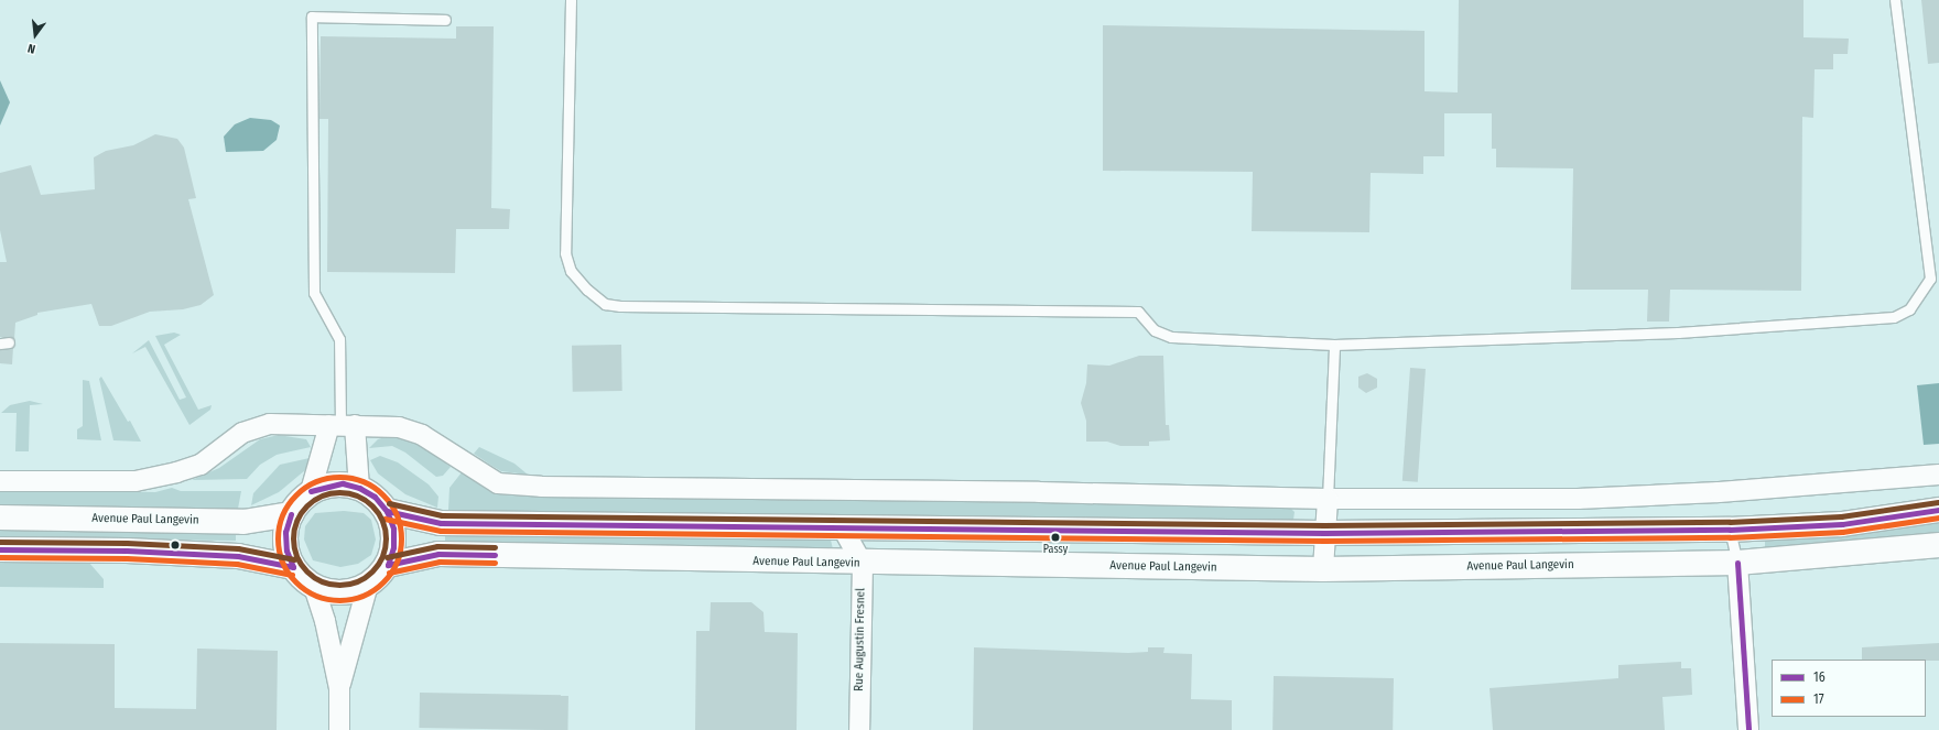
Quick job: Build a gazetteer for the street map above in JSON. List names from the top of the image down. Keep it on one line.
{"streets":{"main road":["Avenue Paul Langevin"],"street":["Rue Augustin Fresnel"]},"crossings":[["Avenue Paul Langevin","Rue Augustin Fresnel"]],"places":["Passy"],"lines":["transit line 17","transit line 16"],"legend":["16","17"],"north":"bottom"}
